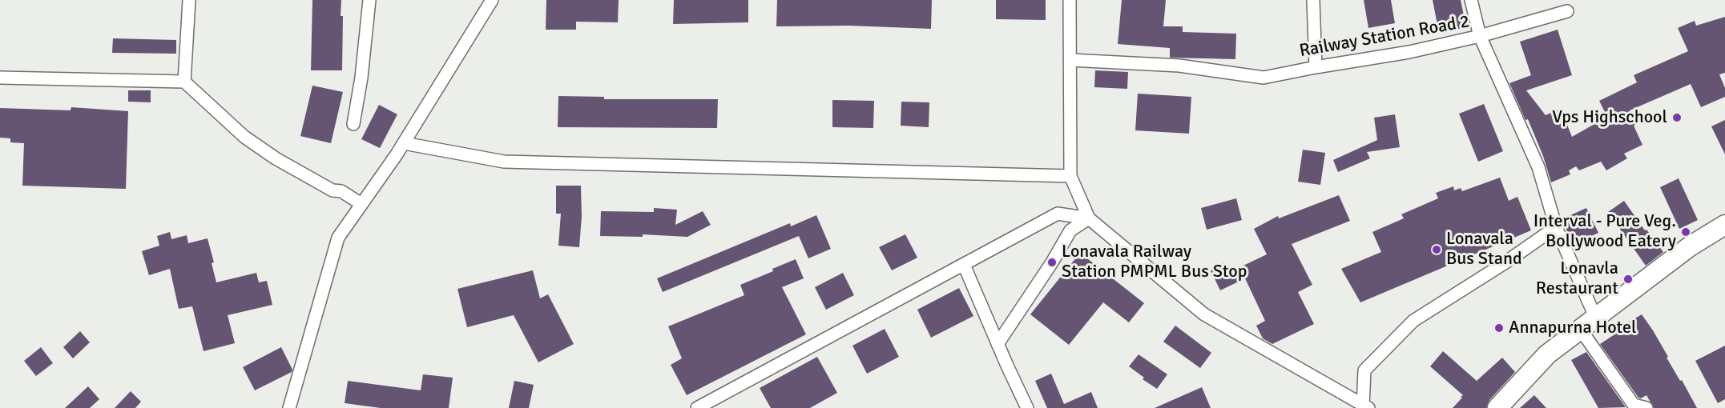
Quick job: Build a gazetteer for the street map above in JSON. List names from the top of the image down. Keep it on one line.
{"streets":{"street":["Railway Station Road 2"]},"places":["Vps Highschool","Interval - Pure Veg. Bollywood Eatery","Lonavala Bus Stand","Lonavala Railway Station PMPML Bus Stop","Lonavla Restaurant","Annapurna Hotel"]}
